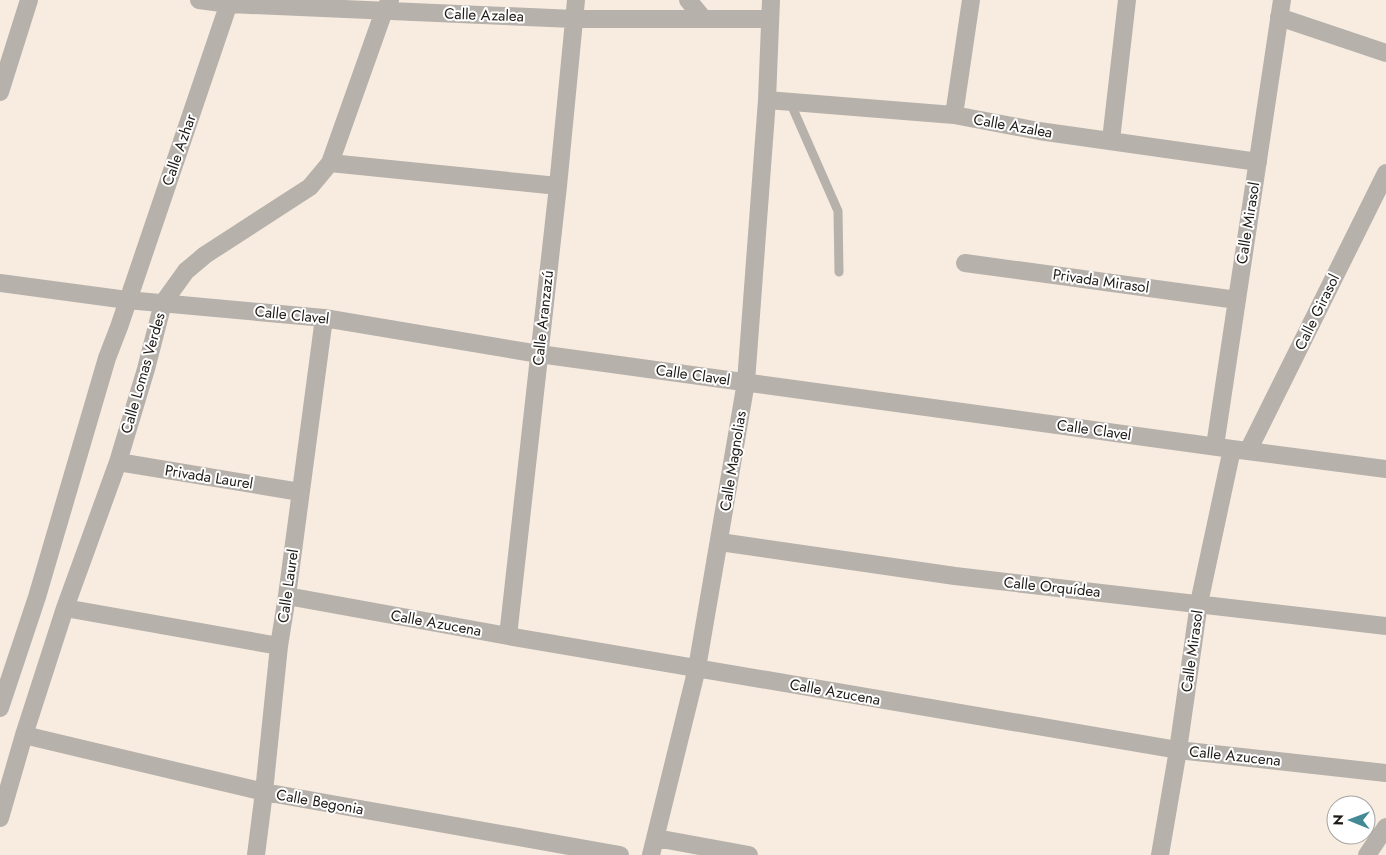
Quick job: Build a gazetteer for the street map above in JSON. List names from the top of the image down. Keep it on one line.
{"streets":{"street":["Calle Azalea","Calle Azhar","Calle Mirasol","Privada Mirasol","Calle Girasol","Calle Clavel","Calle Aranzazú","Calle Lomas Verdes","Calle Magnolias","Privada Laurel","Calle Laurel","Calle Orquídea","Calle Azucena","Calle Begonia"]},"crossings":[["Calle Azalea","Calle Azhar"],["Calle Azalea","Calle Mirasol"],["Calle Azalea","Calle Aranzazú"],["Calle Azalea","Calle Lomas Verdes"],["Calle Azalea","Calle Magnolias"],["Calle Azhar","Calle Clavel"],["Calle Mirasol","Privada Mirasol"],["Calle Mirasol","Calle Girasol"],["Calle Mirasol","Calle Clavel"],["Calle Mirasol","Calle Orquídea"],["Calle Mirasol","Calle Azucena"],["Calle Girasol","Calle Clavel"],["Calle Clavel","Calle Aranzazú"],["Calle Clavel","Calle Lomas Verdes"],["Calle Clavel","Calle Magnolias"],["Calle Clavel","Calle Laurel"],["Calle Aranzazú","Calle Azucena"],["Calle Lomas Verdes","Privada Laurel"],["Calle Lomas Verdes","Calle Begonia"],["Calle Magnolias","Calle Orquídea"],["Calle Magnolias","Calle Azucena"],["Privada Laurel","Calle Laurel"],["Calle Laurel","Calle Azucena"],["Calle Laurel","Calle Begonia"]],"north":"left"}
